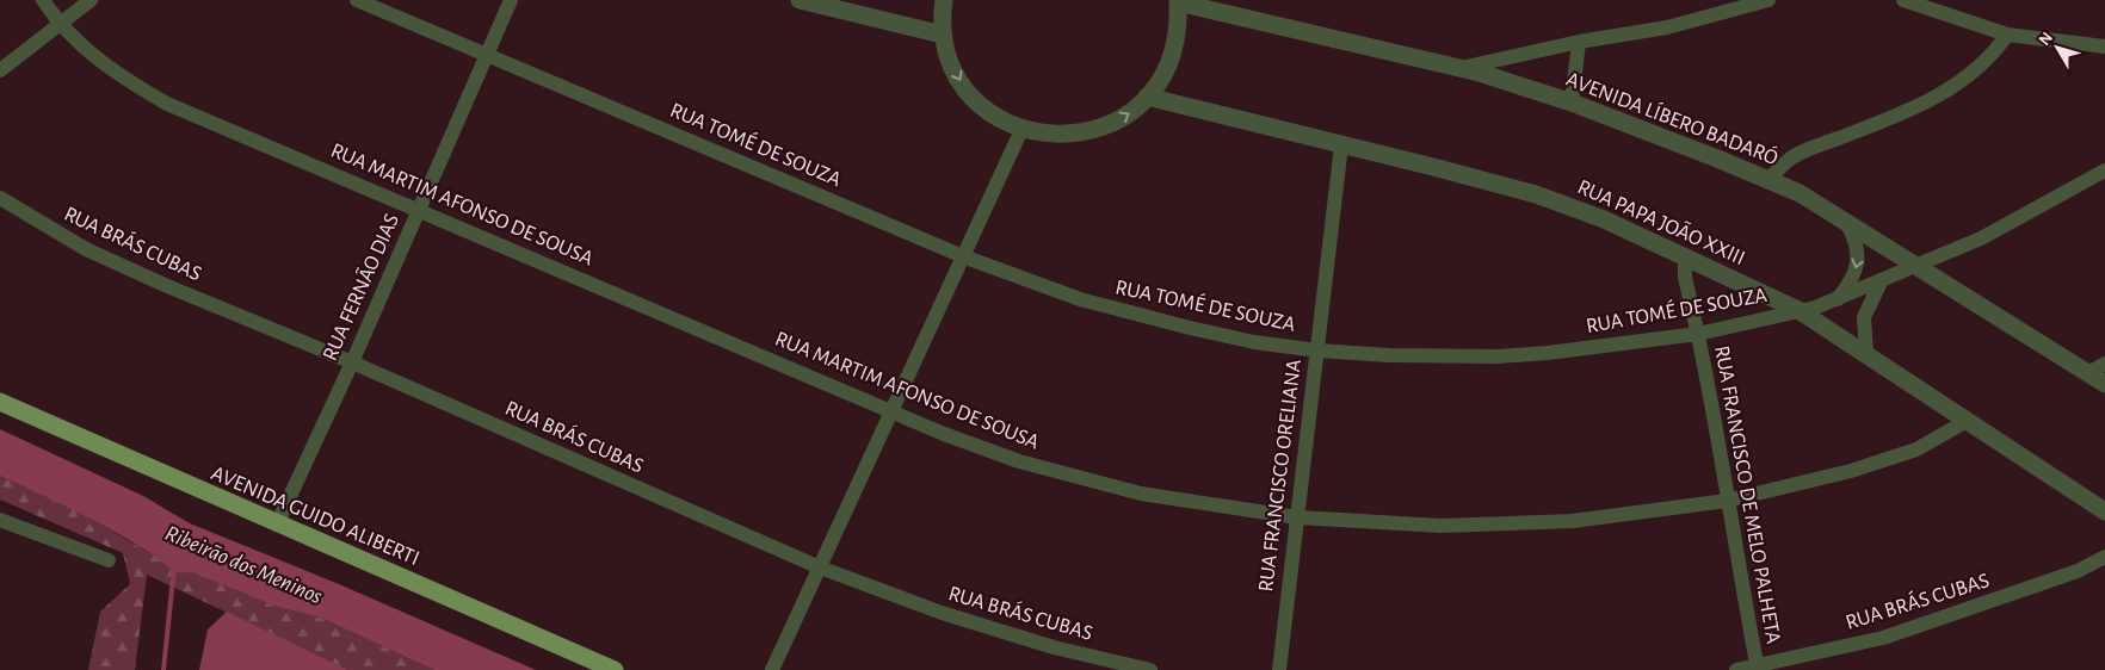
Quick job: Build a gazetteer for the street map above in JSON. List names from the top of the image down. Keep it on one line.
{"streets":{"main road":["AVENIDA GUIDO ALIBERTI"],"street":["AVENIDA LÍBERO BADARÓ","RUA TOMÉ DE SOUZA","RUA MARTIM AFONSO DE SOUSA","RUA PAPA JOÃO XXIII","RUA BRÁS CUBAS","RUA FERNÃO DIAS","RUA FRANCISCO ORELIANA","RUA FRANCISCO DE MELO PALHETA"]},"crossings":[["AVENIDA LÍBERO BADARÓ","RUA TOMÉ DE SOUZA"],["AVENIDA LÍBERO BADARÓ","RUA PAPA JOÃO XXIII"],["RUA TOMÉ DE SOUZA","RUA PAPA JOÃO XXIII"],["RUA TOMÉ DE SOUZA","RUA FERNÃO DIAS"],["RUA TOMÉ DE SOUZA","RUA FRANCISCO ORELIANA"],["RUA TOMÉ DE SOUZA","RUA FRANCISCO DE MELO PALHETA"],["RUA MARTIM AFONSO DE SOUSA","RUA PAPA JOÃO XXIII"],["RUA MARTIM AFONSO DE SOUSA","RUA FERNÃO DIAS"],["RUA MARTIM AFONSO DE SOUSA","RUA FRANCISCO ORELIANA"],["RUA MARTIM AFONSO DE SOUSA","RUA FRANCISCO DE MELO PALHETA"],["RUA PAPA JOÃO XXIII","RUA FRANCISCO ORELIANA"],["RUA PAPA JOÃO XXIII","RUA FRANCISCO DE MELO PALHETA"],["RUA BRÁS CUBAS","RUA FERNÃO DIAS"],["RUA BRÁS CUBAS","RUA FRANCISCO DE MELO PALHETA"],["RUA FERNÃO DIAS","AVENIDA GUIDO ALIBERTI"]],"water":["Ribeirão dos Meninos"],"north":"top left"}
